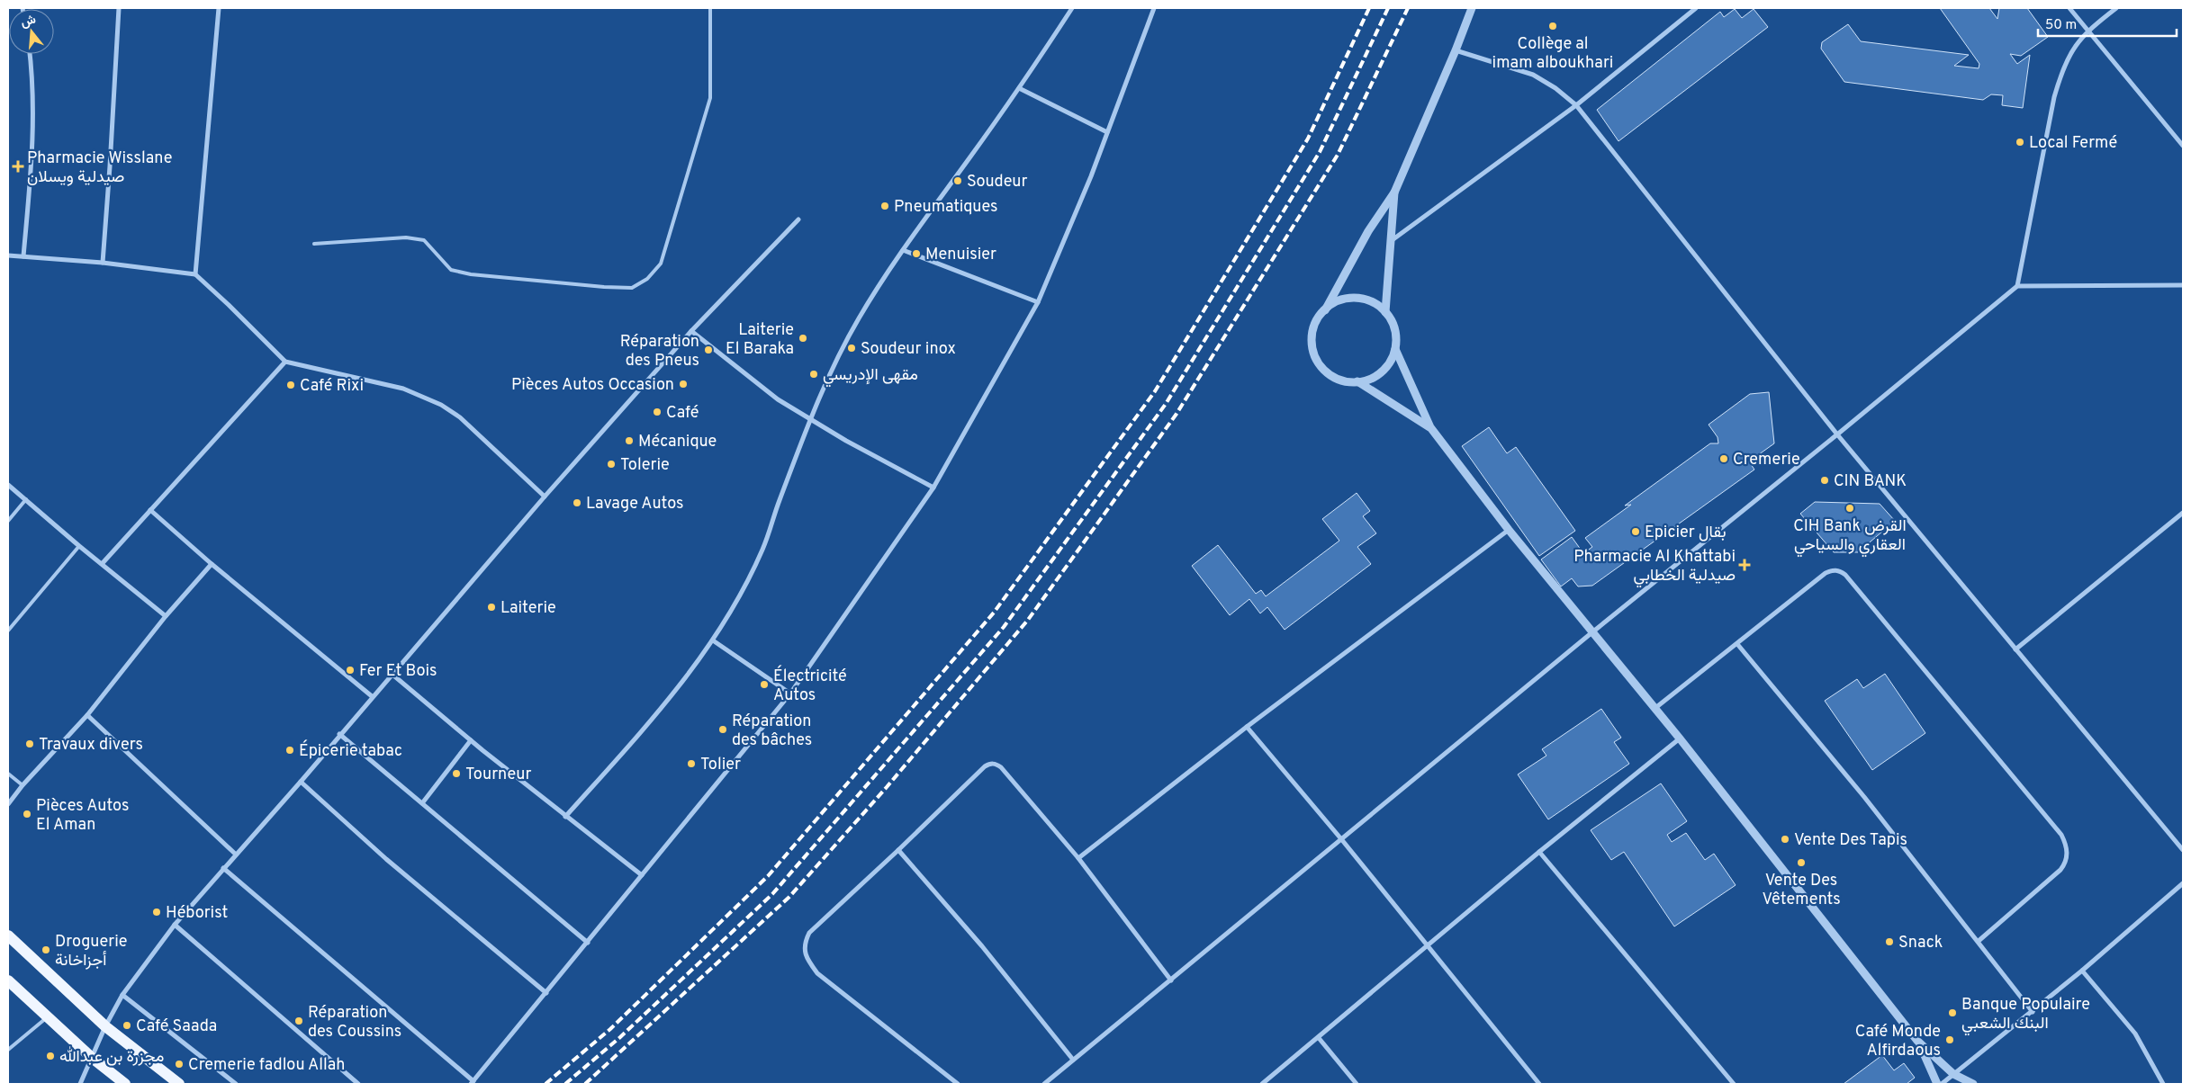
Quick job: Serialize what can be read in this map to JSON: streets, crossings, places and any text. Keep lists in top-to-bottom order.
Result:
{
  "places": {
    "other": [
      "Collège al imam alboukhari",
      "Local Fermé",
      "Soudeur",
      "Pneumatiques",
      "Menuisier",
      "Laiterie El Baraka",
      "Soudeur inox",
      "Réparation des Pneus",
      "مقهى الإدريسي",
      "Pièces Autos Occasion",
      "Café Rixi",
      "Café",
      "Mécanique",
      "Cremerie",
      "Tolerie",
      "CIN BANK",
      "Lavage Autos",
      "CIH Bank القرض العقاري والسياحي",
      "Epicier بقال",
      "Laiterie",
      "Fer Et Bois",
      "Électricité Autos",
      "Réparation des bâches",
      "Travaux divers",
      "Épicerie tabac",
      "Tolier",
      "Tourneur",
      "Pièces Autos El Aman",
      "Vente Des Tapis",
      "Vente Des Vêtements",
      "Héborist",
      "Snack",
      "Droguerie أجزاخانة",
      "Banque Populaire البنك الشعبي",
      "Réparation des Coussins",
      "Café Saada",
      "Café Monde Alfirdaous",
      "مجزرة بن عبدالله",
      "Cremerie fadlou Allah"
    ],
    "health": ["Pharmacie Wisslane صيدلية ويسلان", "Pharmacie Al Khattabi صيدلية الخطابي"]
  },
  "scale_bar": "50 m",
  "north": "top"
}
